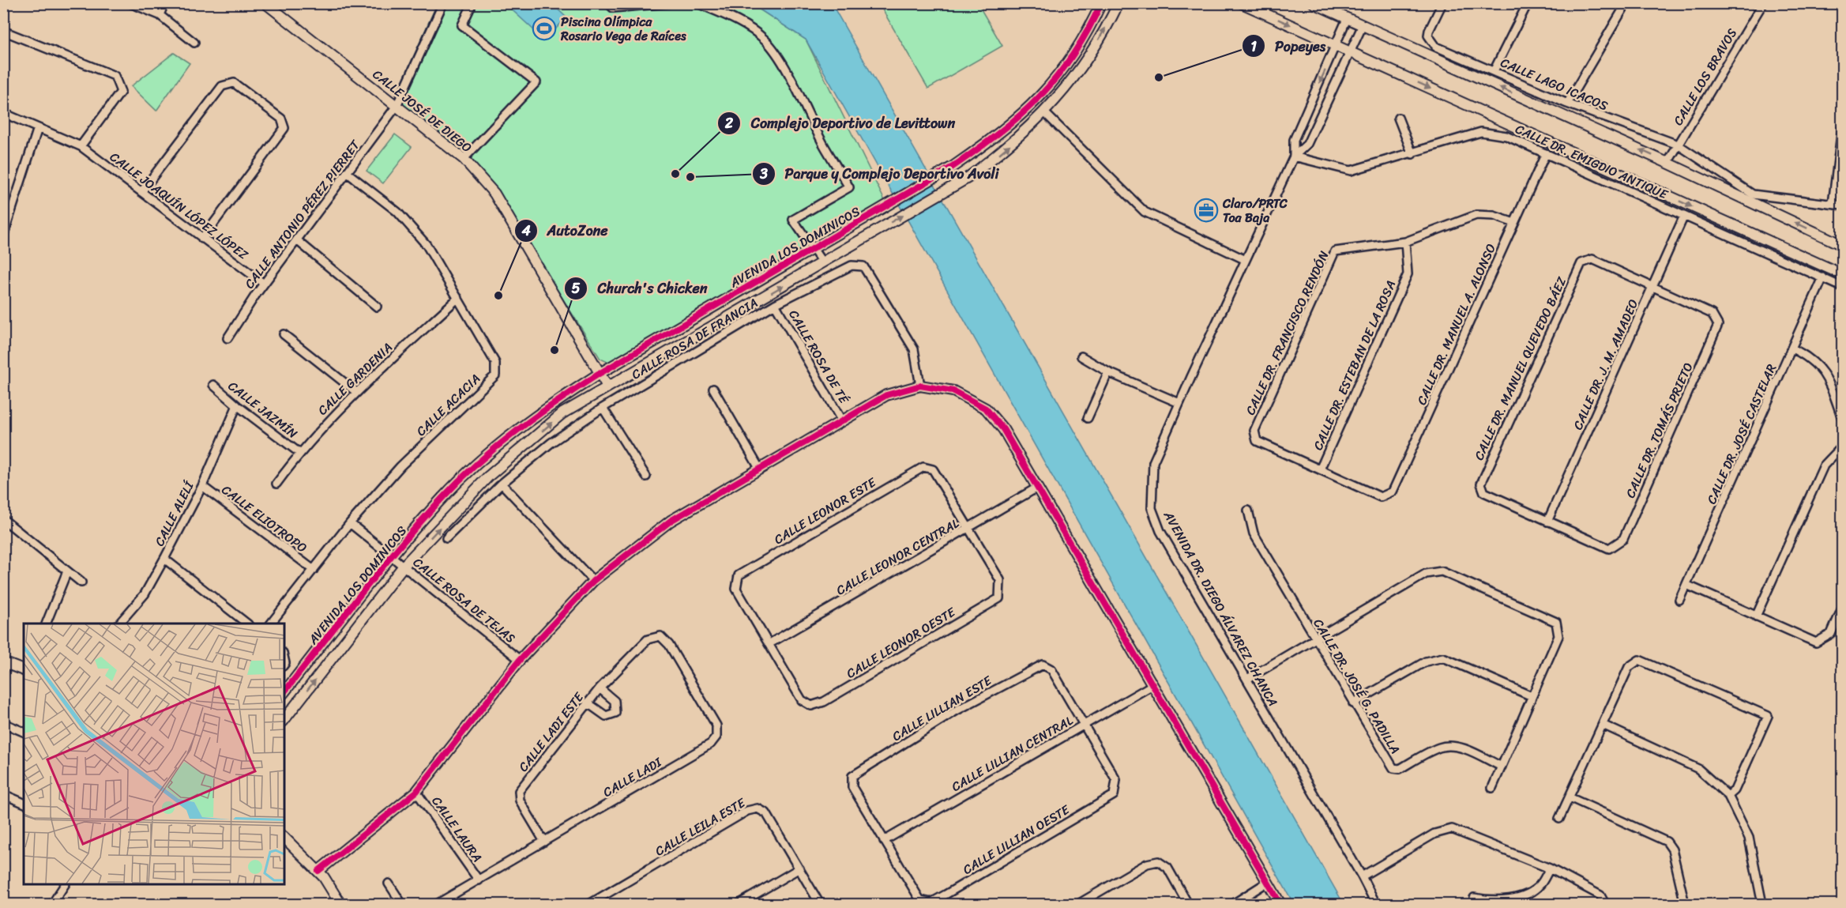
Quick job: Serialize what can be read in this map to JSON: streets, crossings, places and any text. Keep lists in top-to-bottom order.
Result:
{
  "streets": {
    "street": [
      "CALLE LOS BRAVOS",
      "CALLE LAGO ICACOS",
      "CALLE JOSÉ DE DIEGO",
      "CALLE DR. EMIGDIO ANTIQUE",
      "CALLE JOAQUÍN LÓPEZ LÓPEZ",
      "CALLE ANTONIO PÉREZ PIERRET",
      "AVENIDA LOS DOMINICOS",
      "CALLE DR. MANUEL A. ALONSO",
      "CALLE DR. FRANCISCO RENDÓN",
      "CALLE ROSA DE FRANCIA",
      "CALLE ROSA DE TÉ",
      "CALLE DR. J. M. AMADEO",
      "CALLE DR. ESTEBAN DE LA ROSA",
      "CALLE DR. MANUEL QUEVEDO BÁEZ",
      "CALLE GARDENIA",
      "CALLE ACACIA",
      "CALLE JAZMÍN",
      "CALLE DR. TOMÁS PRIETO",
      "CALLE DR. JOSÉ CASTELAR",
      "CALLE LEONOR ESTE",
      "CALLE ALELÍ",
      "CALLE ELIOTROPO",
      "CALLE LEONOR CENTRAL",
      "CALLE ROSA DE TEJAS",
      "AVENIDA DR. DIEGO ÁLVAREZ CHANCA",
      "CALLE LEONOR OESTE",
      "CALLE DR. JOSÉ G. PADILLA",
      "CALLE LILLIAN ESTE",
      "CALLE LADI ESTE",
      "CALLE LILLIAN CENTRAL",
      "CALLE LADI",
      "CALLE LEILA ESTE",
      "CALLE LAURA",
      "CALLE LILLIAN OESTE"
    ]
  },
  "crossings": [
    ["CALLE LOS BRAVOS", "CALLE LAGO ICACOS"],
    ["CALLE JOSÉ DE DIEGO", "CALLE ANTONIO PÉREZ PIERRET"],
    ["CALLE JOSÉ DE DIEGO", "AVENIDA LOS DOMINICOS"],
    ["CALLE DR. EMIGDIO ANTIQUE", "CALLE DR. MANUEL A. ALONSO"],
    ["CALLE DR. EMIGDIO ANTIQUE", "CALLE DR. J. M. AMADEO"],
    ["CALLE DR. EMIGDIO ANTIQUE", "CALLE DR. JOSÉ CASTELAR"],
    ["CALLE DR. EMIGDIO ANTIQUE", "AVENIDA DR. DIEGO ÁLVAREZ CHANCA"],
    ["CALLE JOAQUÍN LÓPEZ LÓPEZ", "CALLE ANTONIO PÉREZ PIERRET"],
    ["CALLE ANTONIO PÉREZ PIERRET", "CALLE ACACIA"],
    ["AVENIDA LOS DOMINICOS", "CALLE ROSA DE TEJAS"],
    ["CALLE DR. MANUEL A. ALONSO", "CALLE DR. FRANCISCO RENDÓN"],
    ["CALLE DR. FRANCISCO RENDÓN", "CALLE DR. ESTEBAN DE LA ROSA"],
    ["CALLE ROSA DE FRANCIA", "CALLE ROSA DE TÉ"],
    ["CALLE DR. J. M. AMADEO", "CALLE DR. MANUEL QUEVEDO BÁEZ"],
    ["CALLE DR. J. M. AMADEO", "CALLE DR. TOMÁS PRIETO"],
    ["CALLE DR. MANUEL QUEVEDO BÁEZ", "CALLE DR. TOMÁS PRIETO"],
    ["CALLE GARDENIA", "CALLE ACACIA"],
    ["CALLE GARDENIA", "CALLE JAZMÍN"],
    ["CALLE ACACIA", "CALLE ELIOTROPO"],
    ["CALLE ACACIA", "CALLE ROSA DE TEJAS"],
    ["CALLE JAZMÍN", "CALLE ALELÍ"],
    ["CALLE LEONOR ESTE", "CALLE LEONOR CENTRAL"],
    ["CALLE LEONOR ESTE", "CALLE LEONOR OESTE"],
    ["CALLE ALELÍ", "CALLE ELIOTROPO"],
    ["CALLE LEONOR CENTRAL", "CALLE LEONOR OESTE"],
    ["CALLE LILLIAN ESTE", "CALLE LILLIAN CENTRAL"],
    ["CALLE LILLIAN ESTE", "CALLE LILLIAN OESTE"],
    ["CALLE LADI ESTE", "CALLE LADI"],
    ["CALLE LILLIAN CENTRAL", "CALLE LILLIAN OESTE"],
    ["CALLE LADI", "CALLE LAURA"]
  ],
  "places": {
    "sports": ["Piscina Olímpica Rosario Vega de Raíces"],
    "other": [
      "Popeyes",
      "Complejo Deportivo de Levittown",
      "Parque y Complejo Deportivo Avoli",
      "AutoZone",
      "Church's Chicken"
    ],
    "office": ["Claro/PRTC Toa Baja"]
  }
}
